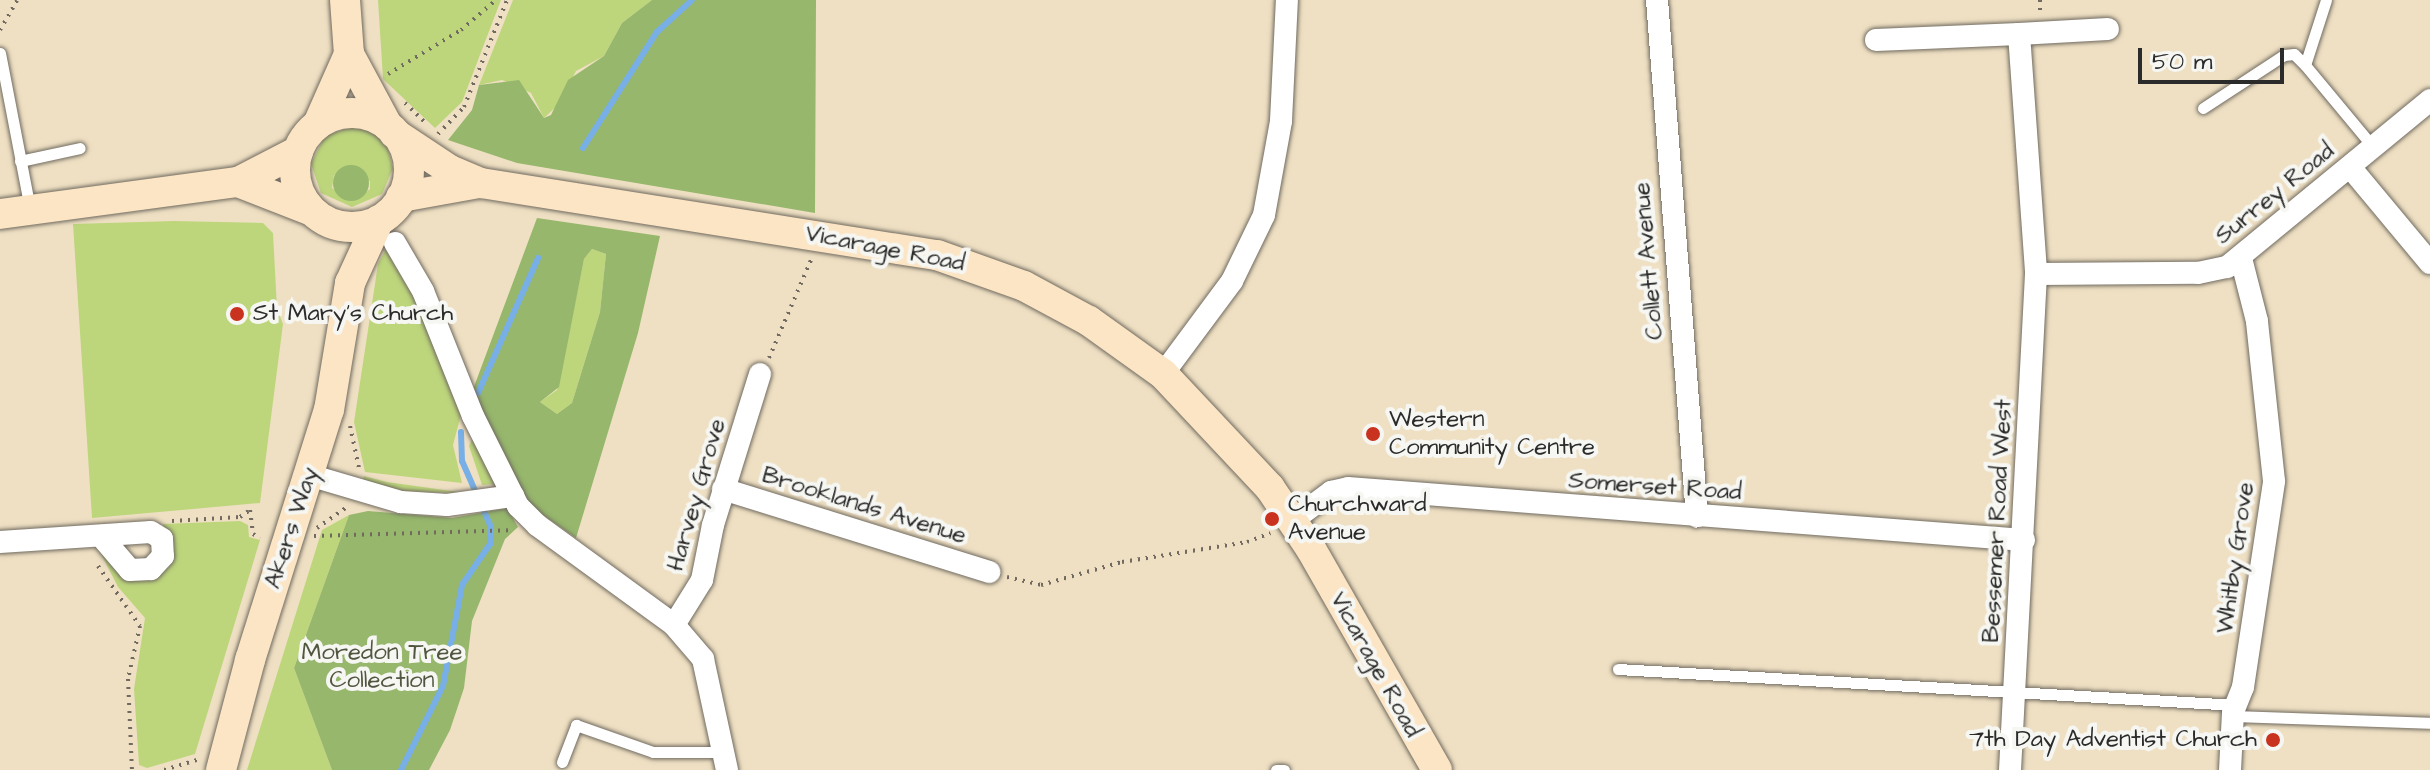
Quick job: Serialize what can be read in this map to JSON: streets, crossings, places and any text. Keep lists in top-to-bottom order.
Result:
{
  "streets": {
    "main road": ["Vicarage Road", "Akers Way"],
    "street": [
      "Surrey Road",
      "Collett Avenue",
      "Somerset Road",
      "Harvey Grove",
      "Brooklands Avenue",
      "Bessemer Road West",
      "Whitby Grove"
    ]
  },
  "crossings": [
    ["Surrey Road", "Bessemer Road West"],
    ["Surrey Road", "Whitby Grove"],
    ["Vicarage Road", "Somerset Road"],
    ["Vicarage Road", "Akers Way"],
    ["Collett Avenue", "Somerset Road"],
    ["Somerset Road", "Bessemer Road West"],
    ["Harvey Grove", "Brooklands Avenue"]
  ],
  "parks": ["Moredon Tree Collection"],
  "places": [
    "St Mary's Church",
    "Western Community Centre",
    "Churchward Avenue",
    "7th Day Adventist Church"
  ],
  "scale_bar": "50 m"
}
